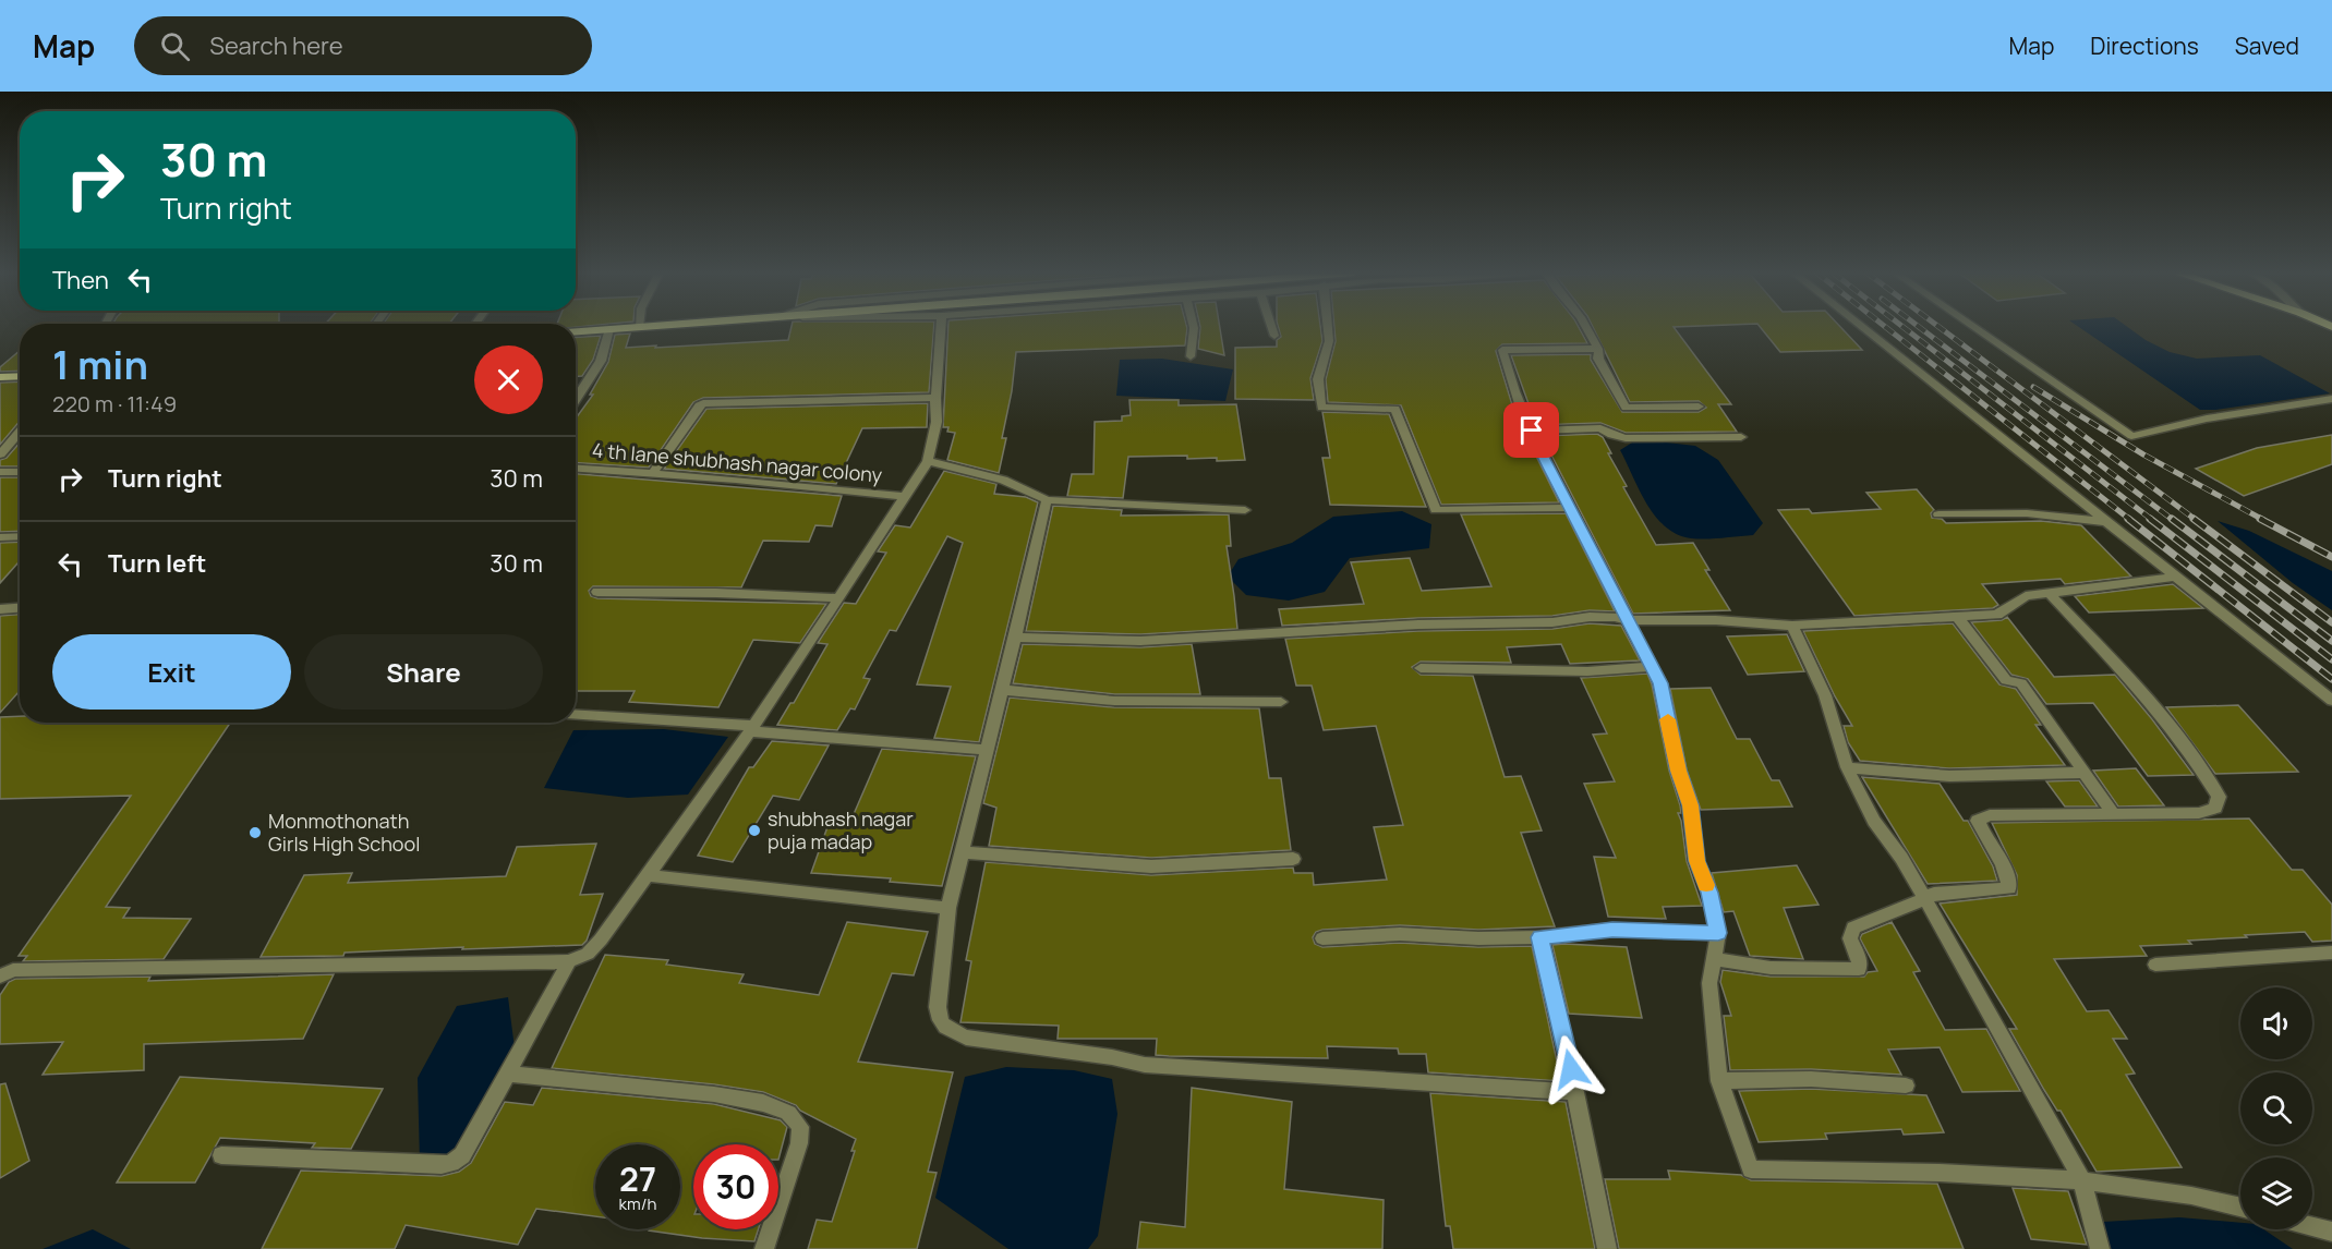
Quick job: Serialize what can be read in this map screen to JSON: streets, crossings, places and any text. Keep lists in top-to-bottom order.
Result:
{
  "streets": {
    "street": ["4 th lane shubhash nagar colony"]
  },
  "places": ["shubhash nagar puja madap", "Monmothonath Girls High School"],
  "page": {
    "header": "Map",
    "search": "Search here",
    "nav": ["Map", "Directions", "Saved"],
    "turn": ["30 m", "Turn right"],
    "then": "Then",
    "heading": ["1 min", "220 m · 11:49"],
    "list": [
      {
        "name": "Turn right",
        "value": "30 m"
      },
      {
        "name": "Turn left",
        "value": "30 m"
      }
    ],
    "buttons": ["Exit", "Share"],
    "speed": "27 km/h",
    "limit": "30"
  }
}
